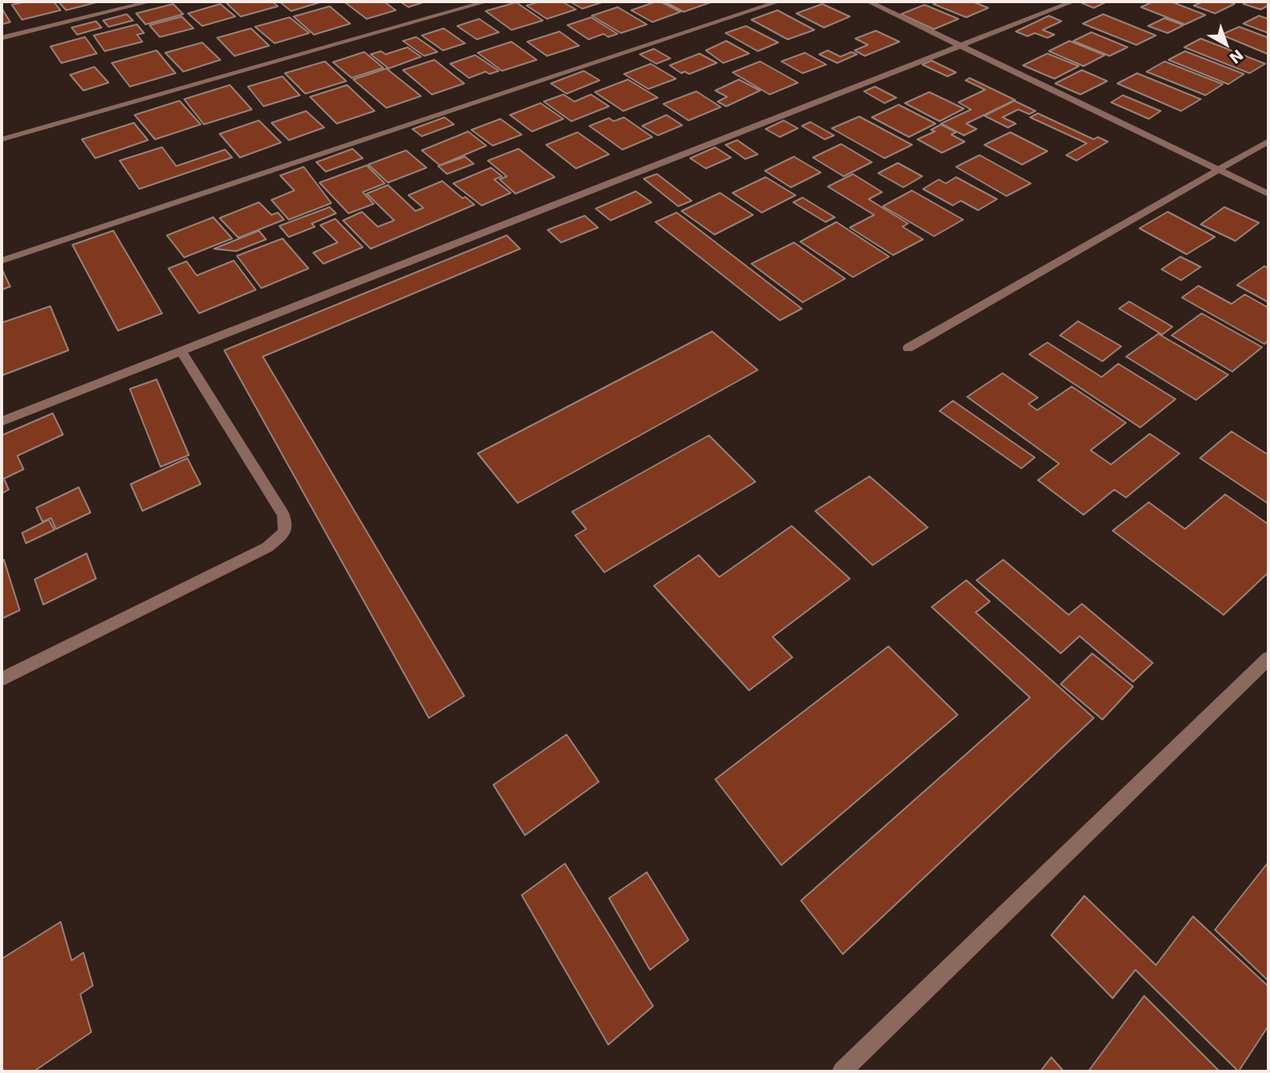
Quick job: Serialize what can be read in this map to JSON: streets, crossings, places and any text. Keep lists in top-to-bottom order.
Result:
{
  "north": "bottom right"
}
